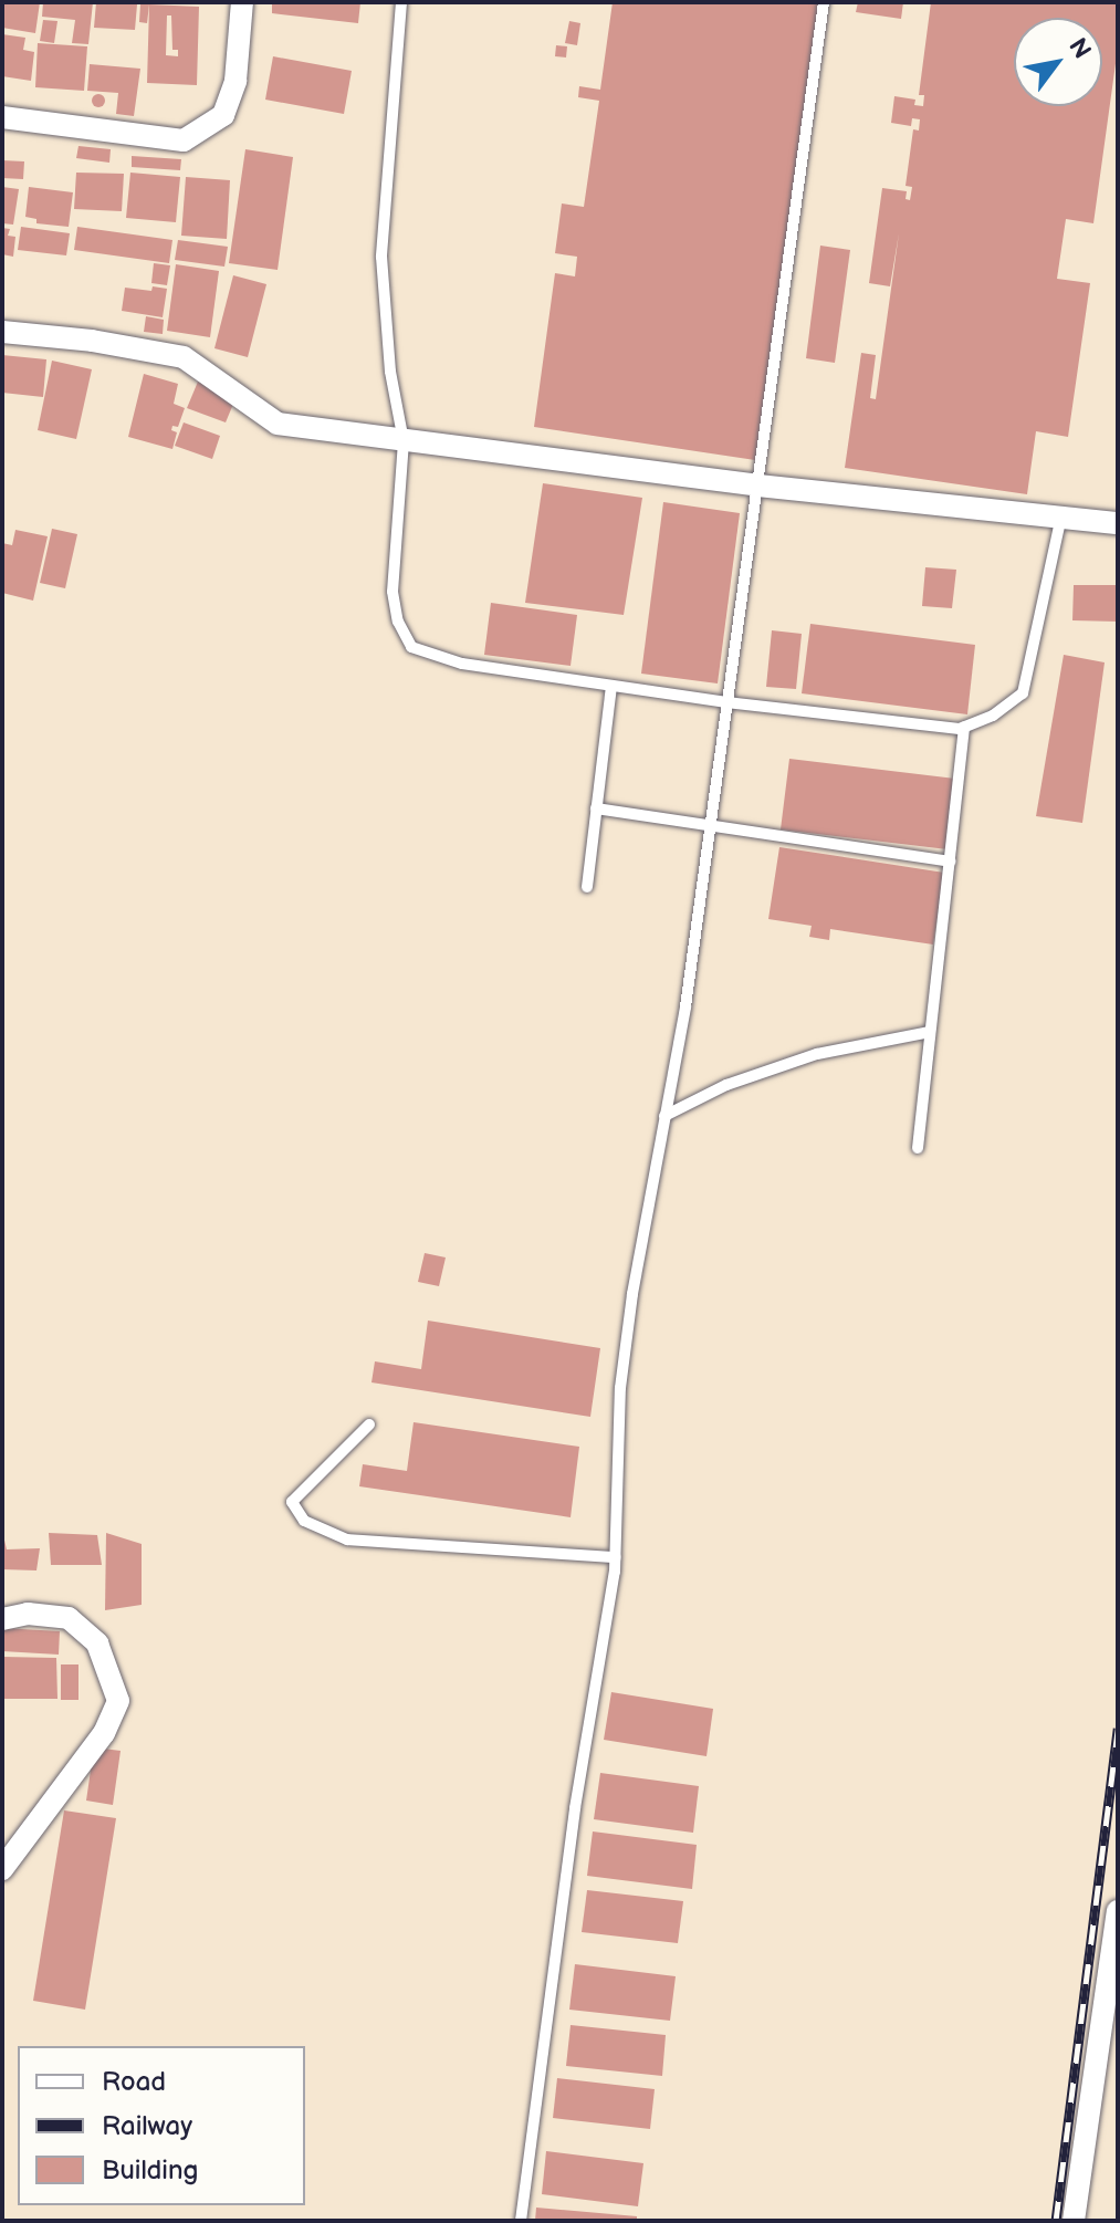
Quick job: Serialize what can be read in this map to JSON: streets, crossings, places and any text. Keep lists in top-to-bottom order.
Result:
{
  "legend": ["Road", "Railway", "Building"],
  "north": "top right"
}
